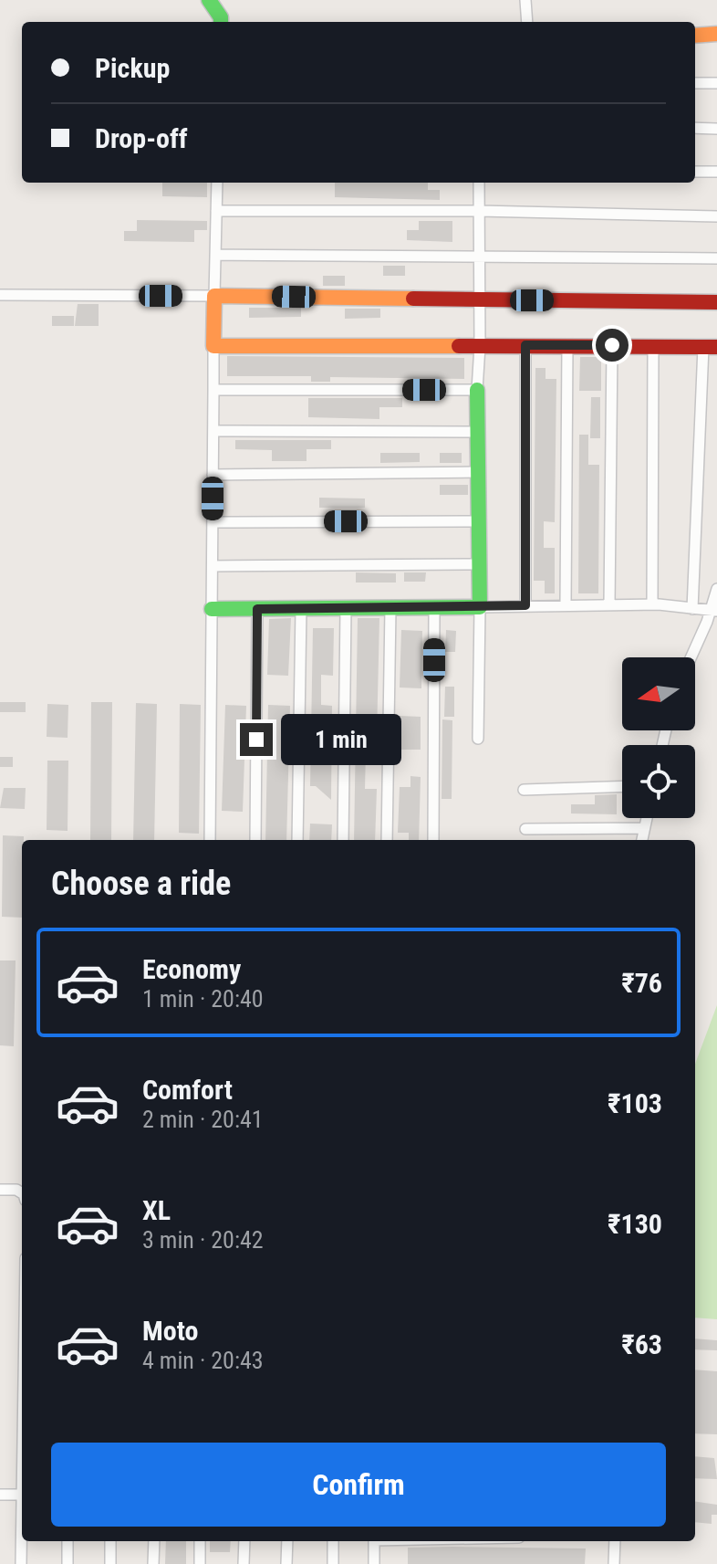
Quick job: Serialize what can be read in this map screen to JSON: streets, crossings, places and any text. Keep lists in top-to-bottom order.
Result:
{
  "north": "left",
  "page": {
    "banner": ["Pickup", "Drop-off"],
    "bubble": "1 min",
    "heading": "Choose a ride",
    "list": [
      {
        "name": "Economy",
        "note": "1 min · 20:40",
        "value": "₹76"
      },
      {
        "name": "Comfort",
        "note": "2 min · 20:41",
        "value": "₹103"
      },
      {
        "name": "XL",
        "note": "3 min · 20:42",
        "value": "₹130"
      },
      {
        "name": "Moto",
        "note": "4 min · 20:43",
        "value": "₹63"
      }
    ],
    "buttons": "Confirm"
  }
}
